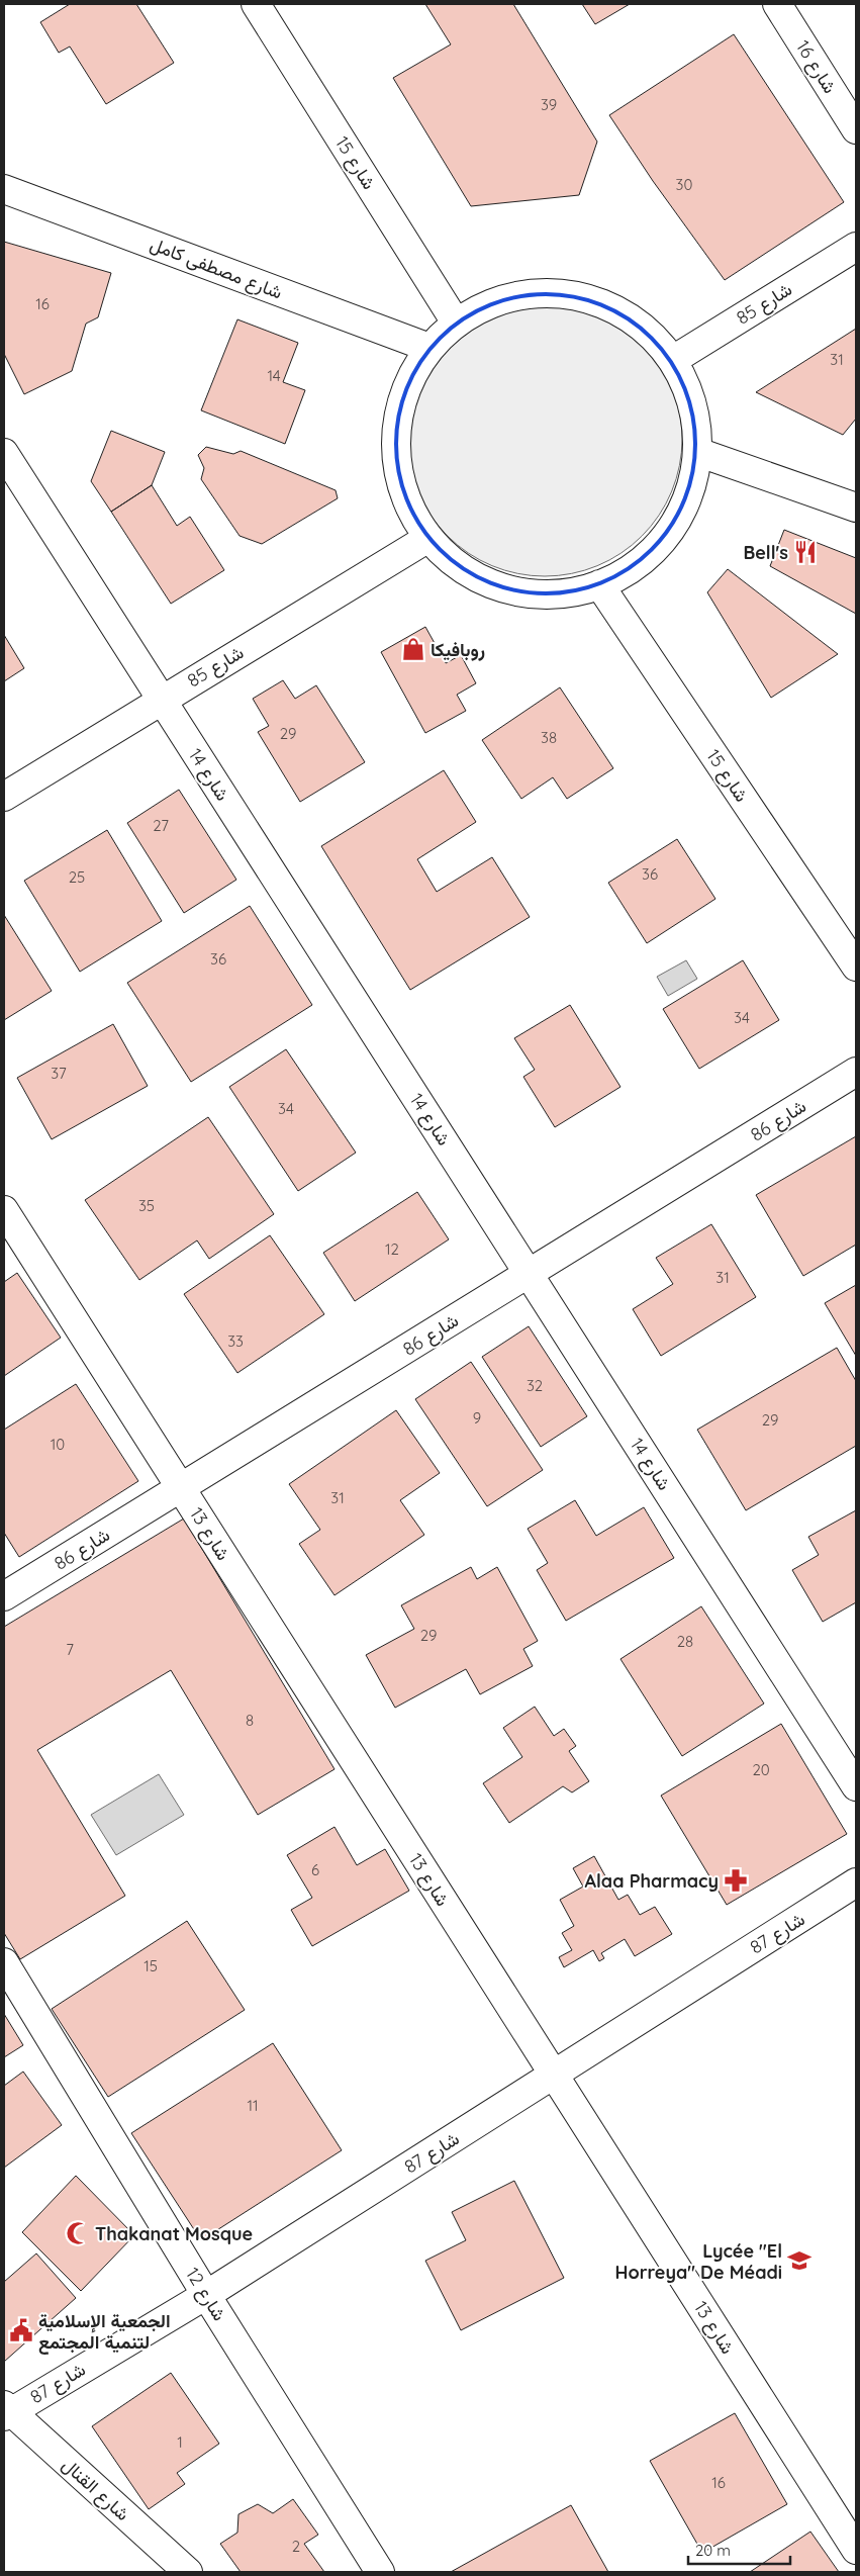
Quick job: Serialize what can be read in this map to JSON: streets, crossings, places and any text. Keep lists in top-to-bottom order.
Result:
{
  "streets": {
    "street": [
      "شارع 16",
      "شارع 15",
      "شارع مصطفى كامل",
      "شارع 85",
      "شارع 14",
      "شارع 86",
      "شارع 13",
      "شارع 87",
      "شارع 12",
      "شارع القنال"
    ]
  },
  "crossings": [
    ["شارع 85", "شارع 14"],
    ["شارع 14", "شارع 86"],
    ["شارع 86", "شارع 13"],
    ["شارع 13", "شارع 87"],
    ["شارع 87", "شارع 12"],
    ["شارع 87", "شارع القنال"]
  ],
  "places": {
    "restaurant": ["Bell's"],
    "shop": ["روبافيكا"],
    "pharmacy": ["Alaa Pharmacy"],
    "mosque": ["Thakanat Mosque"],
    "school or university": ["Lycée \"El Horreya\" De Méadi"],
    "public building": ["الجمعية الإسلامية لتنمية المجتمع"]
  },
  "house_numbers": [
    "39",
    "30",
    "16",
    "31",
    "14",
    "29",
    "38",
    "27",
    "36",
    "25",
    "36",
    "34",
    "37",
    "34",
    "35",
    "12",
    "31",
    "33",
    "32",
    "9",
    "29",
    "10",
    "31",
    "29",
    "28",
    "7",
    "8",
    "20",
    "6",
    "15",
    "11",
    "1",
    "16",
    "2"
  ],
  "scale_bar": "20 m"
}
